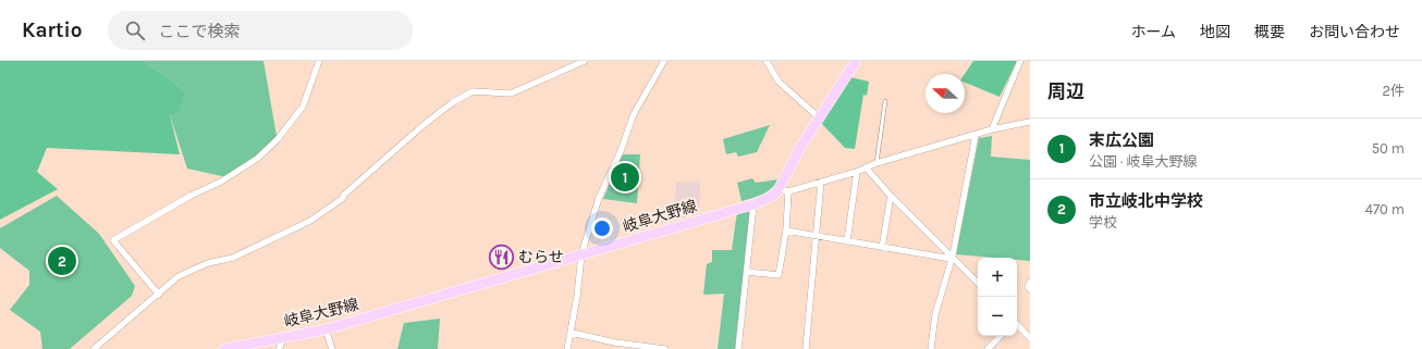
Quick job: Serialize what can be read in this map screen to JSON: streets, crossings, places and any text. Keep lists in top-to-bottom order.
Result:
{
  "streets": {
    "main road": ["岐阜大野線"]
  },
  "places": {
    "restaurant": ["むらせ"]
  },
  "north": "left",
  "page": {
    "header": "Kartio",
    "search": "ここで検索",
    "nav": [
      "ホーム",
      "地図",
      "概要",
      "お問い合わせ"
    ],
    "heading": ["周辺", "2件"],
    "list": [
      {
        "mark": "1",
        "name": "末広公園",
        "note": "公園 · 岐阜大野線",
        "value": "50 m"
      },
      {
        "mark": "2",
        "name": "市立岐北中学校",
        "note": "学校",
        "value": "470 m"
      }
    ],
    "pins": ["1", "2"],
    "map_buttons": ["+", "−"]
  }
}
